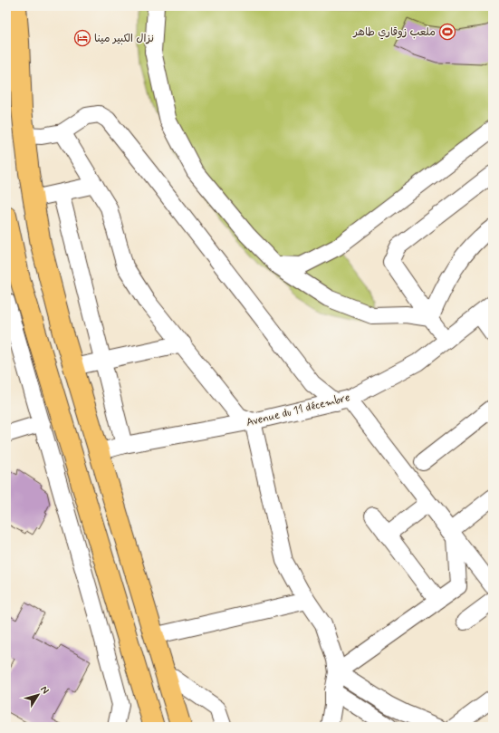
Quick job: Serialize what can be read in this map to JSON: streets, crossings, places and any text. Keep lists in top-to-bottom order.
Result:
{
  "streets": {
    "street": ["Avenue du 11 décembre"]
  },
  "places": {
    "sports": ["ملعب زوقاري طاهر"],
    "hotel": ["نزال الكبير مينا"]
  },
  "north": "top right"
}
